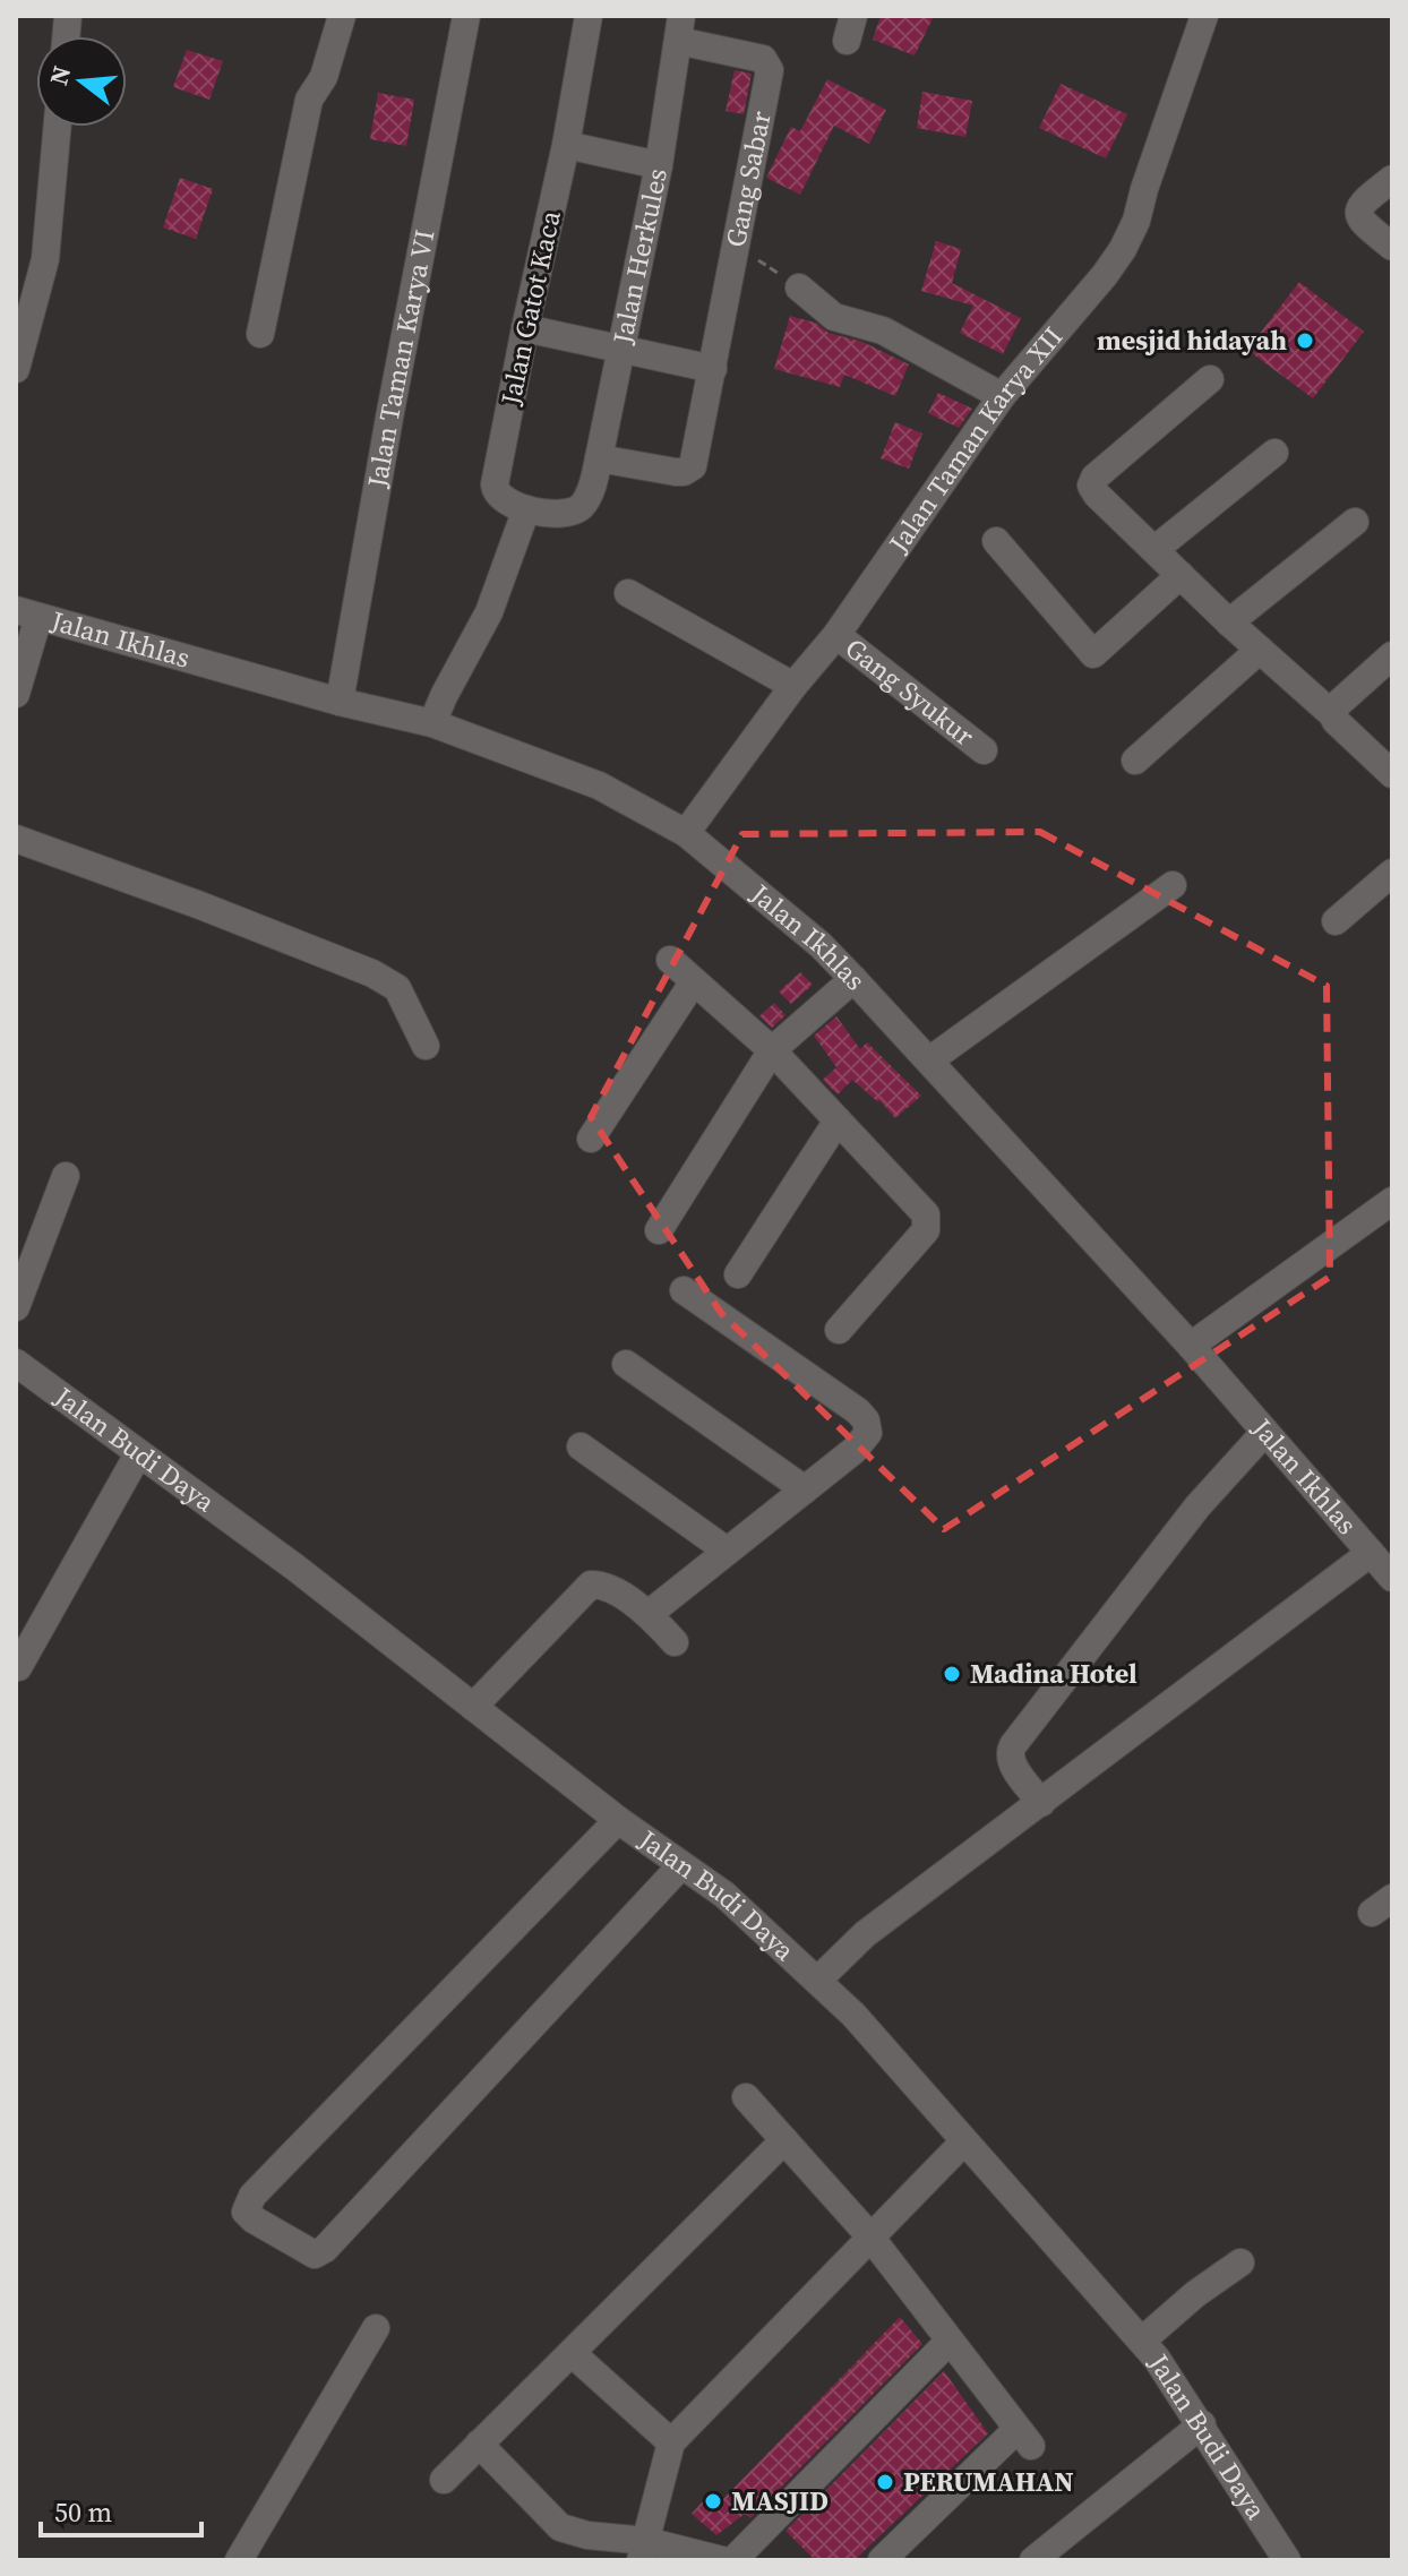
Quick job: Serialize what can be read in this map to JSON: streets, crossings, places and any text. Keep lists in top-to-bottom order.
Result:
{
  "streets": {
    "street": [
      "Gang Sabar",
      "Jalan Herkules",
      "Jalan Gatot Kaca",
      "Jalan Taman Karya VI",
      "Jalan Taman Karya XII",
      "Jalan Ikhlas",
      "Gang Syukur",
      "Jalan Budi Daya"
    ]
  },
  "crossings": [
    ["Gang Sabar", "Jalan Herkules"],
    ["Jalan Herkules", "Jalan Gatot Kaca"],
    ["Jalan Taman Karya VI", "Jalan Ikhlas"],
    ["Jalan Taman Karya XII", "Jalan Ikhlas"],
    ["Jalan Taman Karya XII", "Gang Syukur"]
  ],
  "places": [
    "mesjid hidayah",
    "Madina Hotel",
    "PERUMAHAN",
    "MASJID"
  ],
  "scale_bar": "50 m",
  "north": "left"
}
